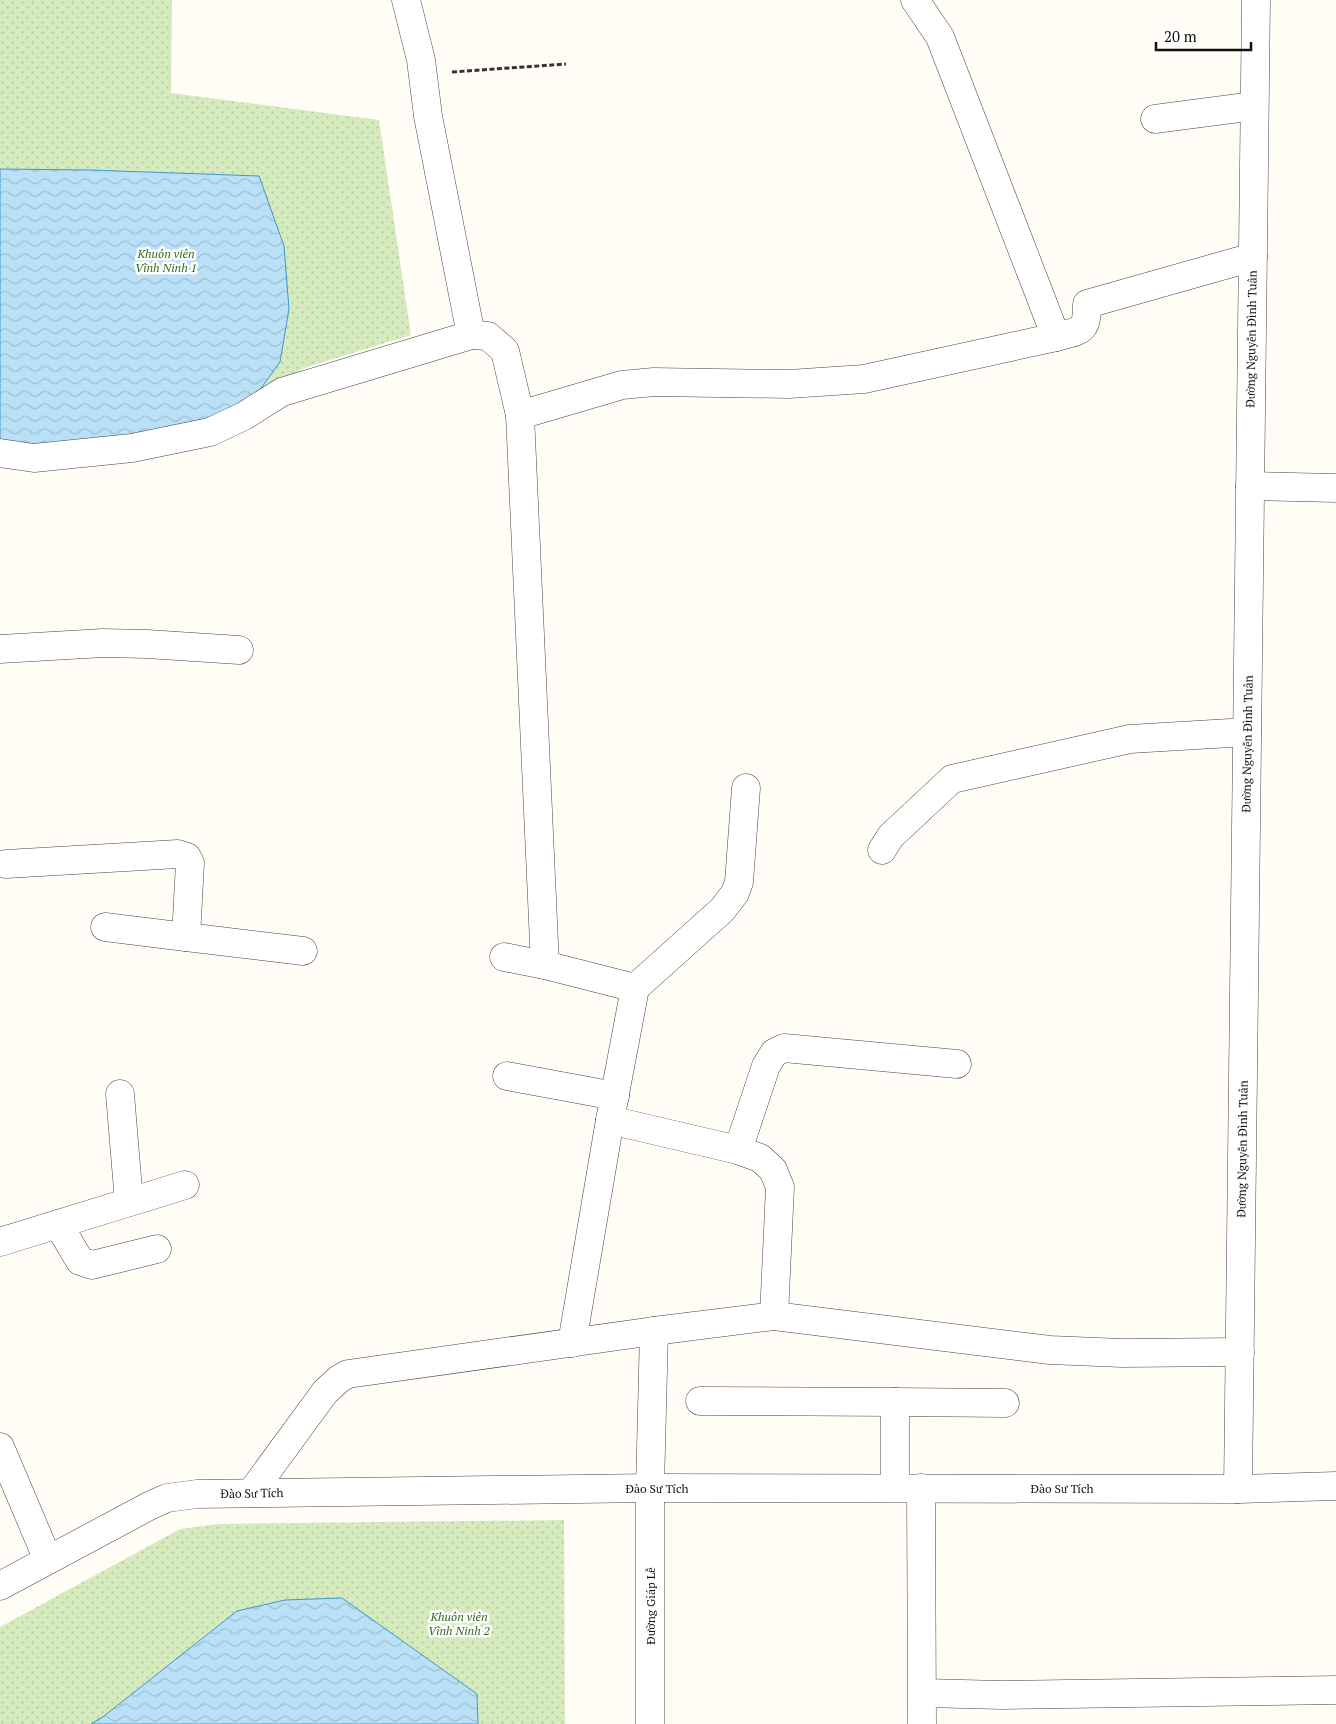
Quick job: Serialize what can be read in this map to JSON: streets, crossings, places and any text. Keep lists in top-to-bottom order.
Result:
{
  "streets": {
    "street": ["Đường Nguyễn Đình Tuân", "Đào Sư Tích", "Đường Giáp Lễ"]
  },
  "crossings": [
    ["Đường Nguyễn Đình Tuân", "Đào Sư Tích"],
    ["Đào Sư Tích", "Đường Giáp Lễ"]
  ],
  "parks": ["Khuôn viên Vĩnh Ninh 1", "Khuôn viên Vĩnh Ninh 2"],
  "scale_bar": "20 m"
}
